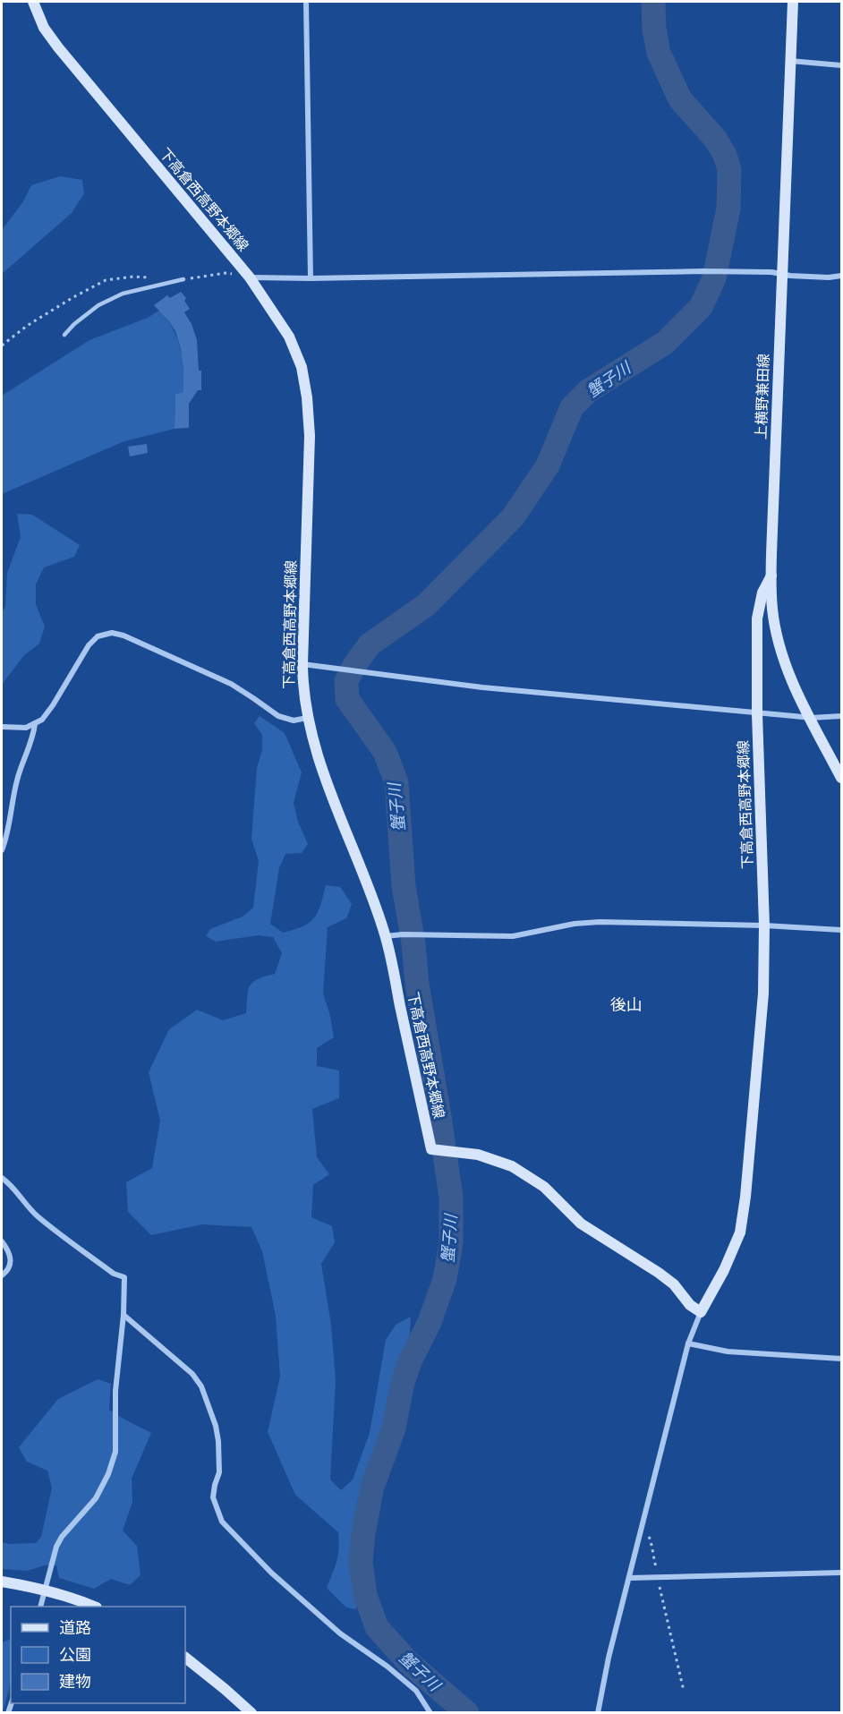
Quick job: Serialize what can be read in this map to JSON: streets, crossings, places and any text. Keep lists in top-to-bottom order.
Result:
{
  "streets": {
    "main road": ["下高倉西高野本郷線", "上横野兼田線"]
  },
  "crossings": [
    ["下高倉西高野本郷線", "上横野兼田線"]
  ],
  "districts": ["後山"],
  "water": ["蟹子川"],
  "legend": ["道路", "公園", "建物"]
}
